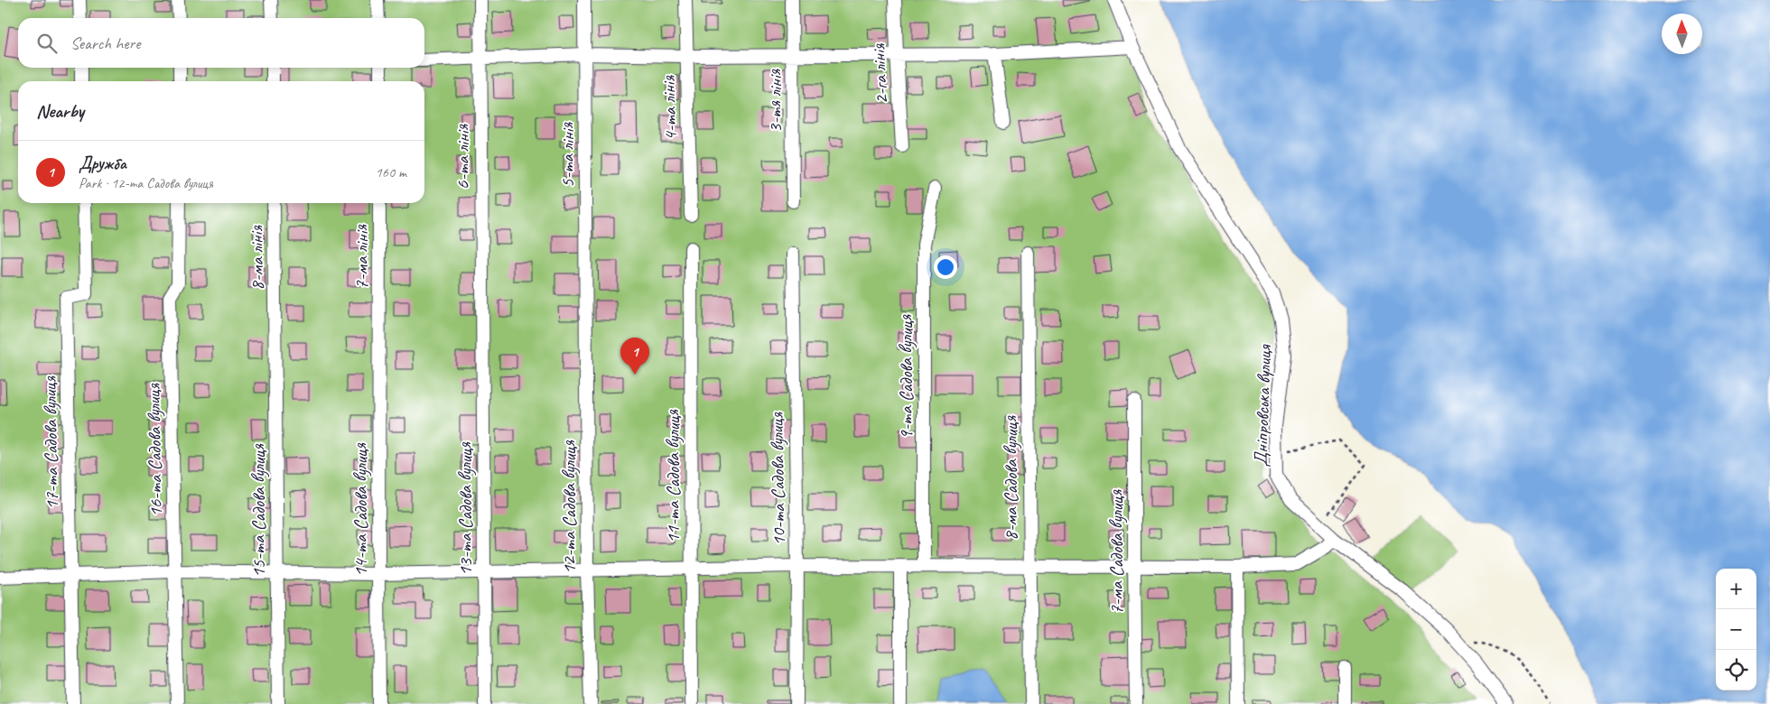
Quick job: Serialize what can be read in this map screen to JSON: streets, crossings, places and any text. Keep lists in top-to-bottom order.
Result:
{
  "streets": {
    "street": [
      "2-га лінія",
      "3-тя лінія",
      "4-та лінія",
      "5-та лінія",
      "6-та лінія",
      "7-ма лінія",
      "8-ма лінія",
      "9-та Садова вулиця",
      "Дніпровська вулиця",
      "17-та Садова вулиця",
      "16-та Садова вулиця",
      "11-та Садова вулиця",
      "8-ма Садова вулиця",
      "10-та Садова вулиця",
      "12-та Садова вулиця",
      "13-та Садова вулиця",
      "14-та Садова вулиця",
      "15-та Садова вулиця",
      "7-ма Садова вулиця"
    ]
  },
  "crossings": [
    ["5-та лінія", "12-та Садова вулиця"],
    ["6-та лінія", "13-та Садова вулиця"],
    ["7-ма лінія", "14-та Садова вулиця"],
    ["8-ма лінія", "15-та Садова вулиця"]
  ],
  "north": "top",
  "page": {
    "search": "Search here",
    "heading": "Nearby",
    "list": [
      {
        "mark": "1",
        "name": "Дружба",
        "note": "Park · 12-та Садова вулиця",
        "value": "160 m"
      }
    ],
    "pins": "1",
    "map_buttons": ["+", "−"]
  }
}
